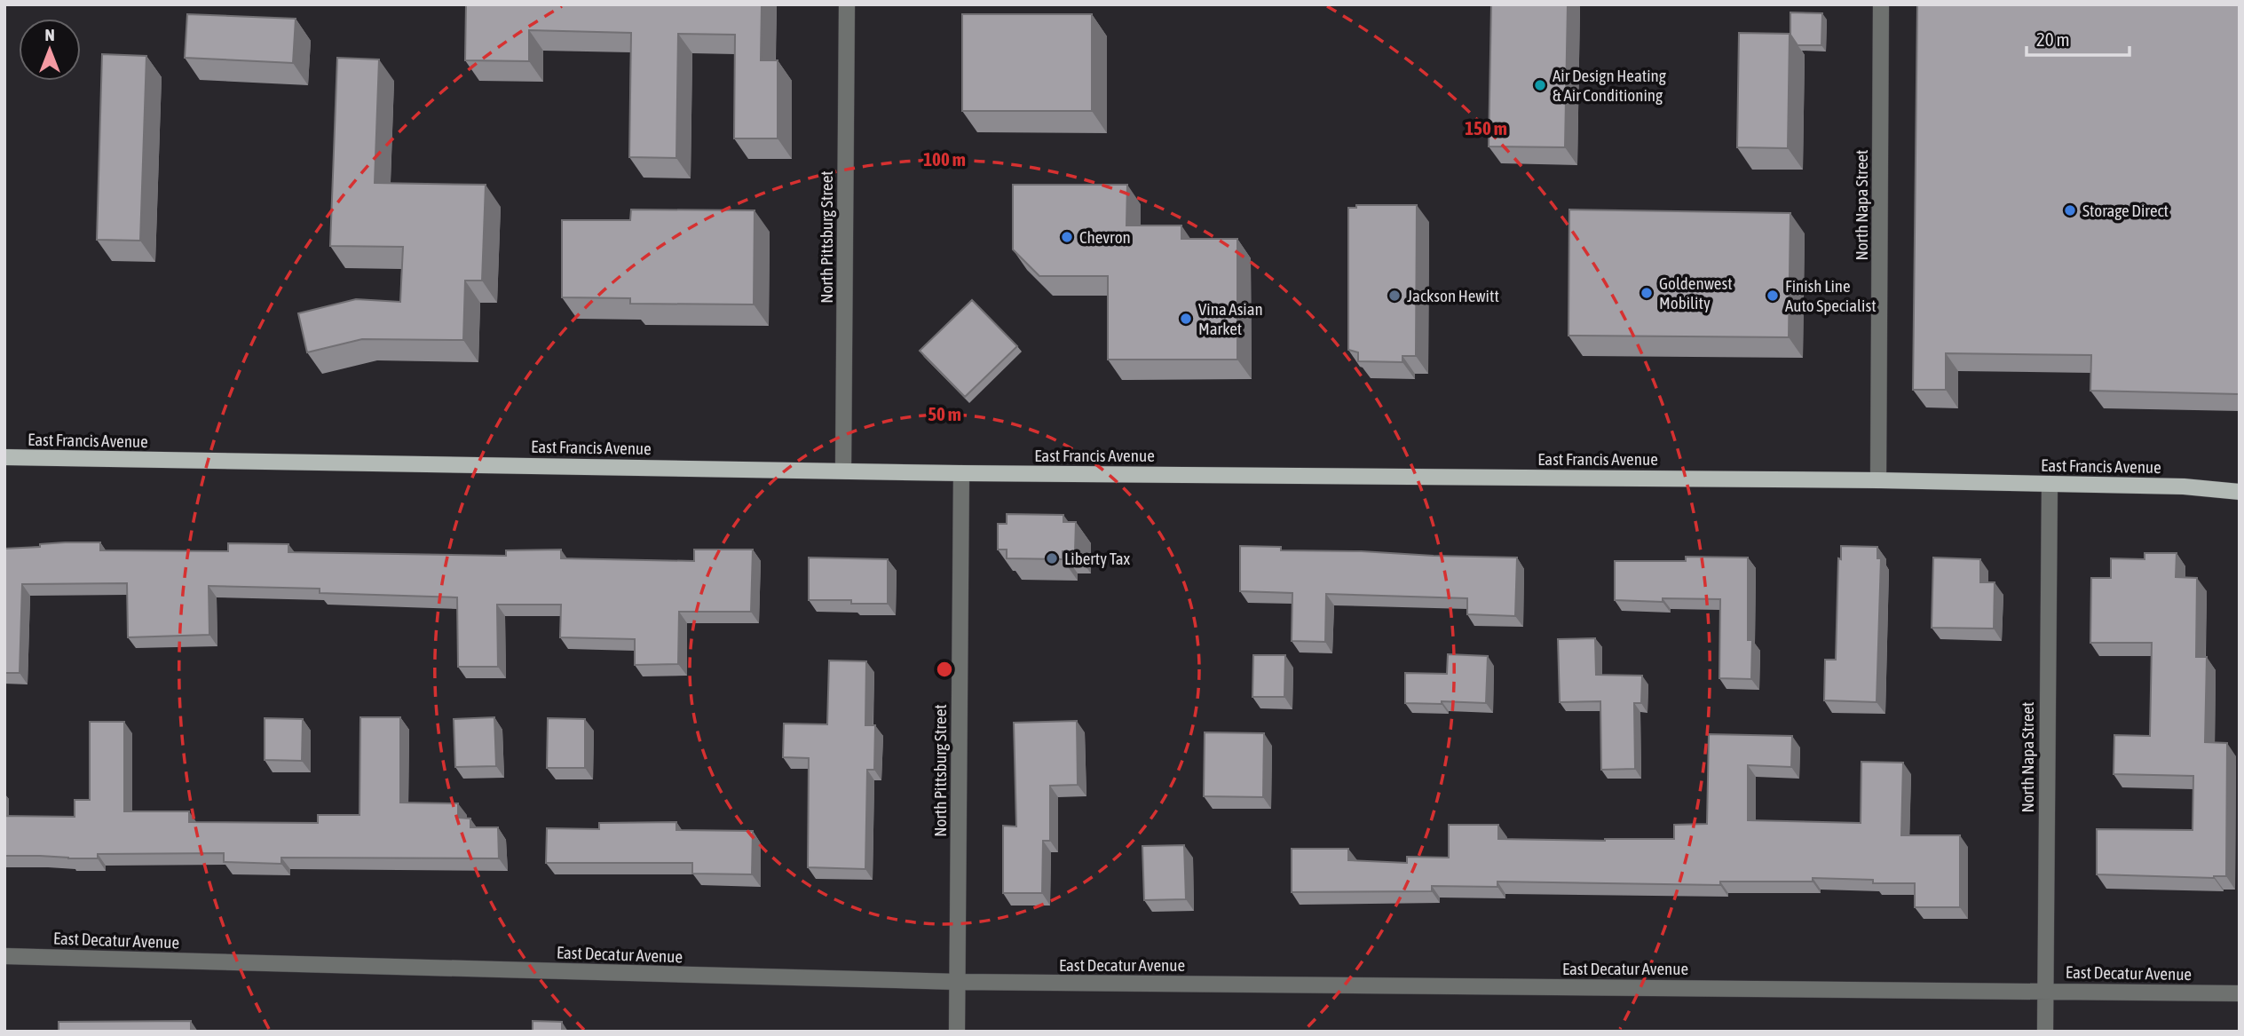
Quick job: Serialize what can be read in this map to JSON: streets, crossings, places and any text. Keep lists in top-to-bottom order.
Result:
{
  "streets": {
    "main road": ["East Francis Avenue"],
    "street": ["North Napa Street", "North Pittsburg Street", "East Decatur Avenue"]
  },
  "crossings": [
    ["North Napa Street", "East Francis Avenue"],
    ["North Napa Street", "East Decatur Avenue"],
    ["North Pittsburg Street", "East Francis Avenue"],
    ["North Pittsburg Street", "East Decatur Avenue"]
  ],
  "places": [
    "Air Design Heating & Air Conditioning",
    "Storage Direct",
    "Chevron",
    "Goldenwest Mobility",
    "Jackson Hewitt",
    "Finish Line Auto Specialist",
    "Vina Asian Market",
    "Liberty Tax"
  ],
  "scale_bar": "20 m",
  "north": "top",
  "rings": ["150 m", "100 m", "50 m"]
}
